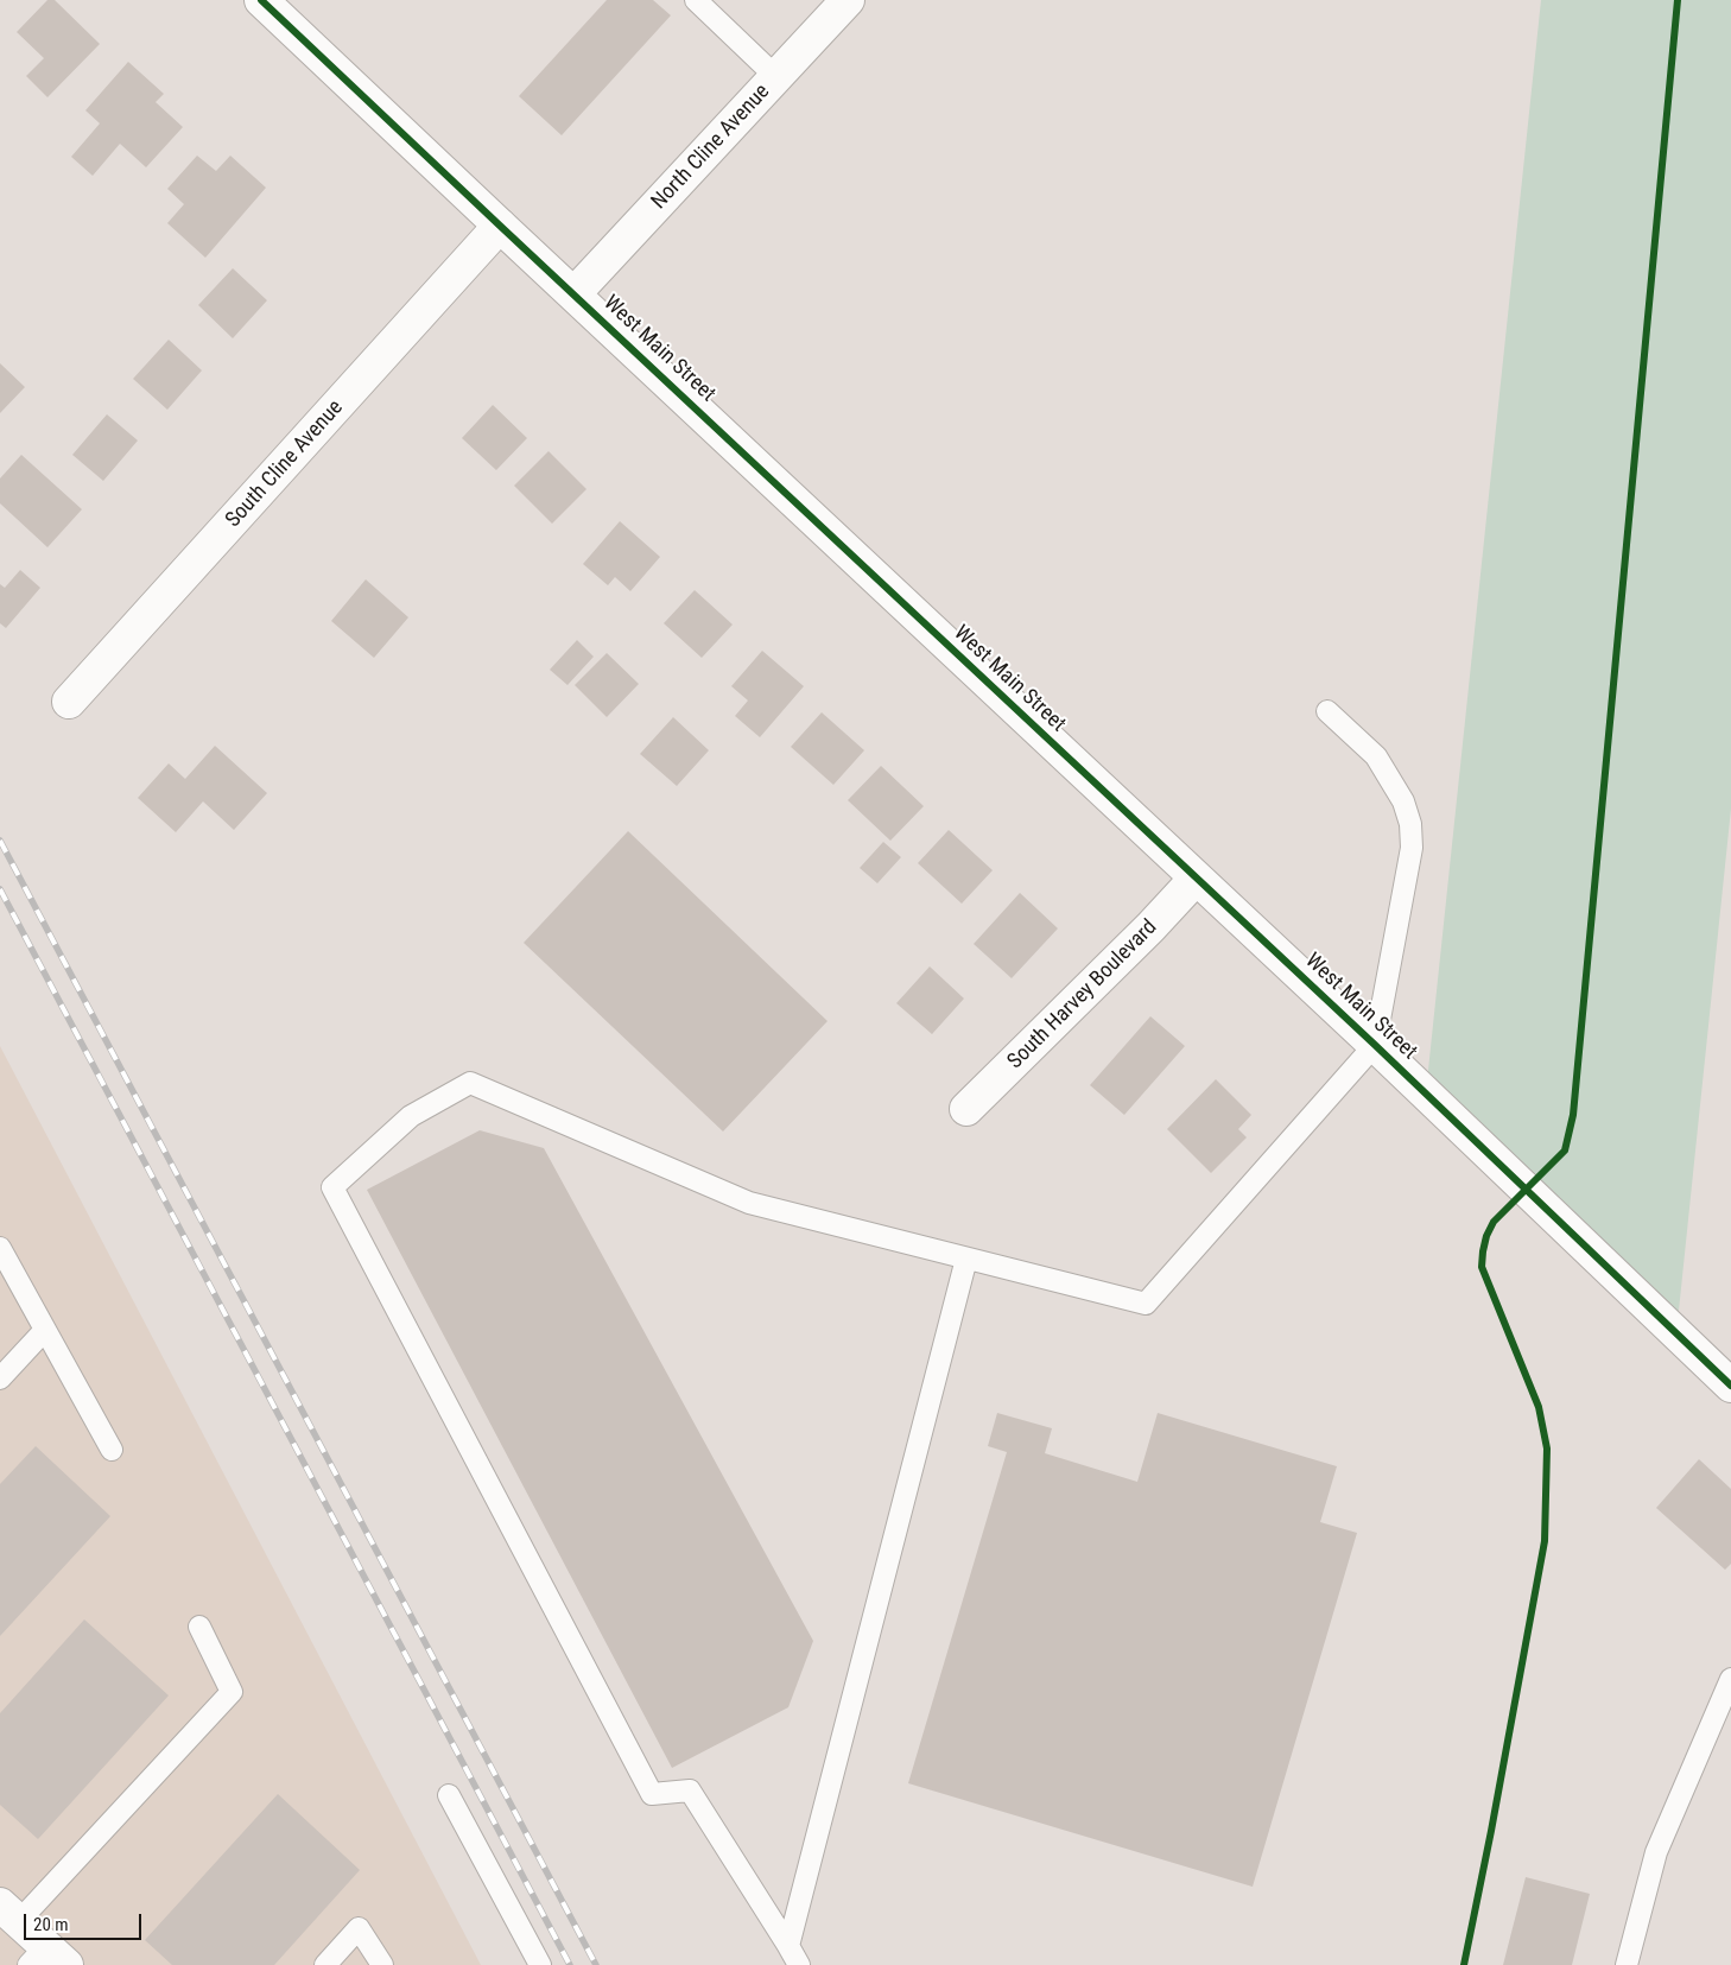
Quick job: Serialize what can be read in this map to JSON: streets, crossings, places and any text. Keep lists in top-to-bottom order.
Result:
{
  "streets": {
    "street": [
      "North Cline Avenue",
      "West Main Street",
      "South Cline Avenue",
      "South Harvey Boulevard"
    ]
  },
  "crossings": [
    ["North Cline Avenue", "West Main Street"],
    ["West Main Street", "South Cline Avenue"],
    ["West Main Street", "South Harvey Boulevard"]
  ],
  "scale_bar": "20 m"
}
